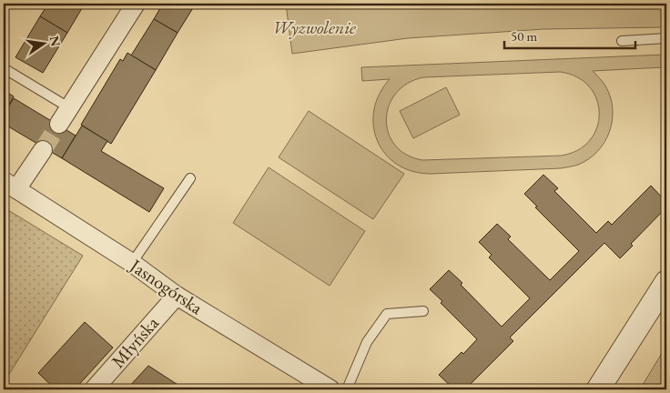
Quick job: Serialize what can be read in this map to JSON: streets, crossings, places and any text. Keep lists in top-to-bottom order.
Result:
{
  "streets": {
    "street": ["Jasnogórska", "Młyńska"]
  },
  "crossings": [
    ["Jasnogórska", "Młyńska"]
  ],
  "parks": ["Wyzwolenie"],
  "scale_bar": "50 m",
  "north": "right"
}
